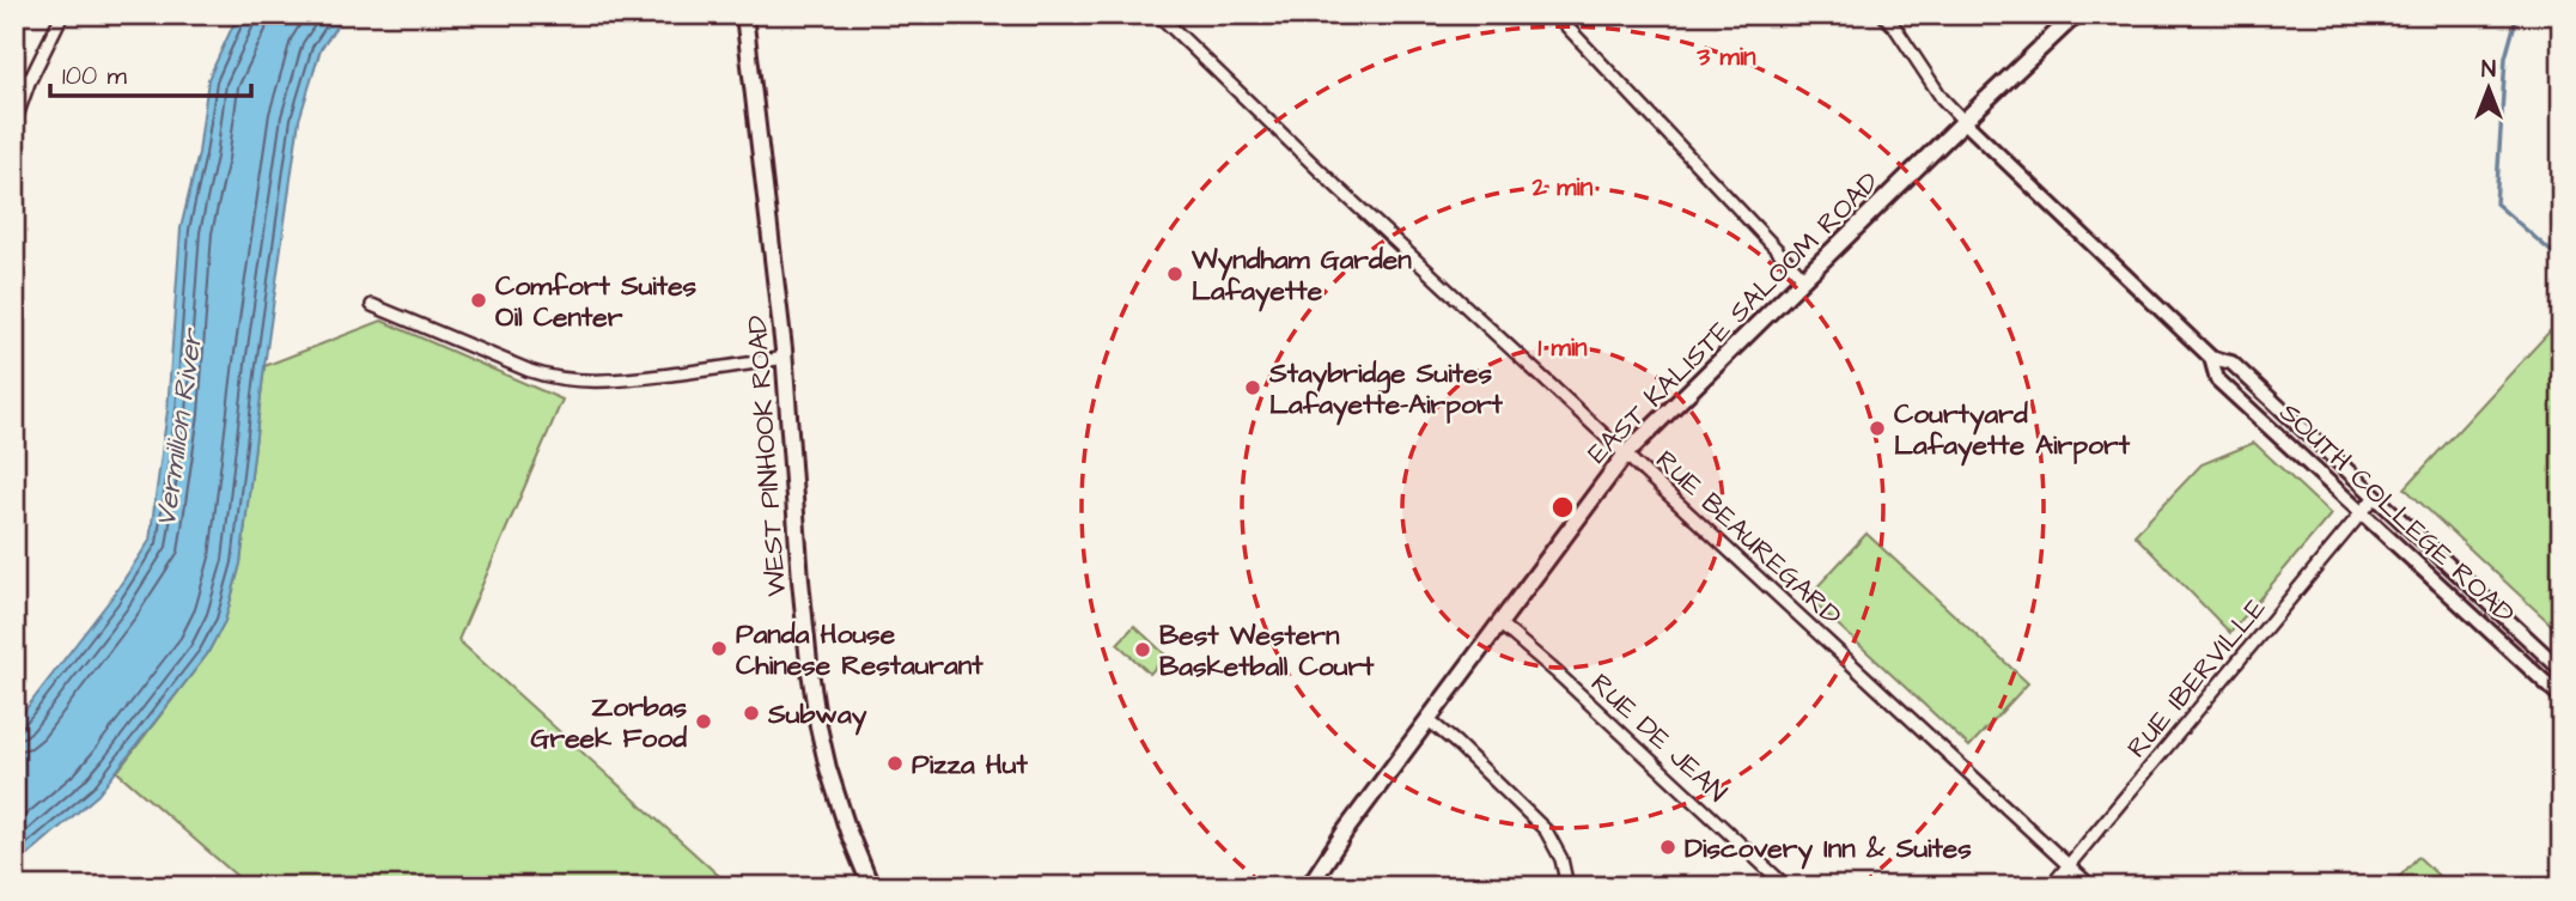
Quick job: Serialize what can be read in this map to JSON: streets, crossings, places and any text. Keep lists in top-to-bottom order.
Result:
{
  "streets": {
    "main road": ["EAST KALISTE SALOOM ROAD", "WEST PINHOOK ROAD"],
    "street": [
      "SOUTH COLLEGE ROAD",
      "RUE BEAUREGARD",
      "RUE IBERVILLE",
      "RUE DE JEAN"
    ]
  },
  "crossings": [
    ["EAST KALISTE SALOOM ROAD", "SOUTH COLLEGE ROAD"],
    ["EAST KALISTE SALOOM ROAD", "RUE BEAUREGARD"],
    ["EAST KALISTE SALOOM ROAD", "RUE DE JEAN"],
    ["SOUTH COLLEGE ROAD", "RUE IBERVILLE"],
    ["RUE BEAUREGARD", "RUE IBERVILLE"]
  ],
  "water": ["Vermilion River"],
  "places": [
    "Wyndham Garden Lafayette",
    "Comfort Suites Oil Center",
    "Staybridge Suites Lafayette-Airport",
    "Courtyard Lafayette Airport",
    "Panda House Chinese Restaurant",
    "Best Western Basketball Court",
    "Subway",
    "Zorbas Greek Food",
    "Pizza Hut",
    "Discovery Inn & Suites"
  ],
  "scale_bar": "100 m",
  "north": "top",
  "rings": ["3 min", "2 min", "1 min"]
}
